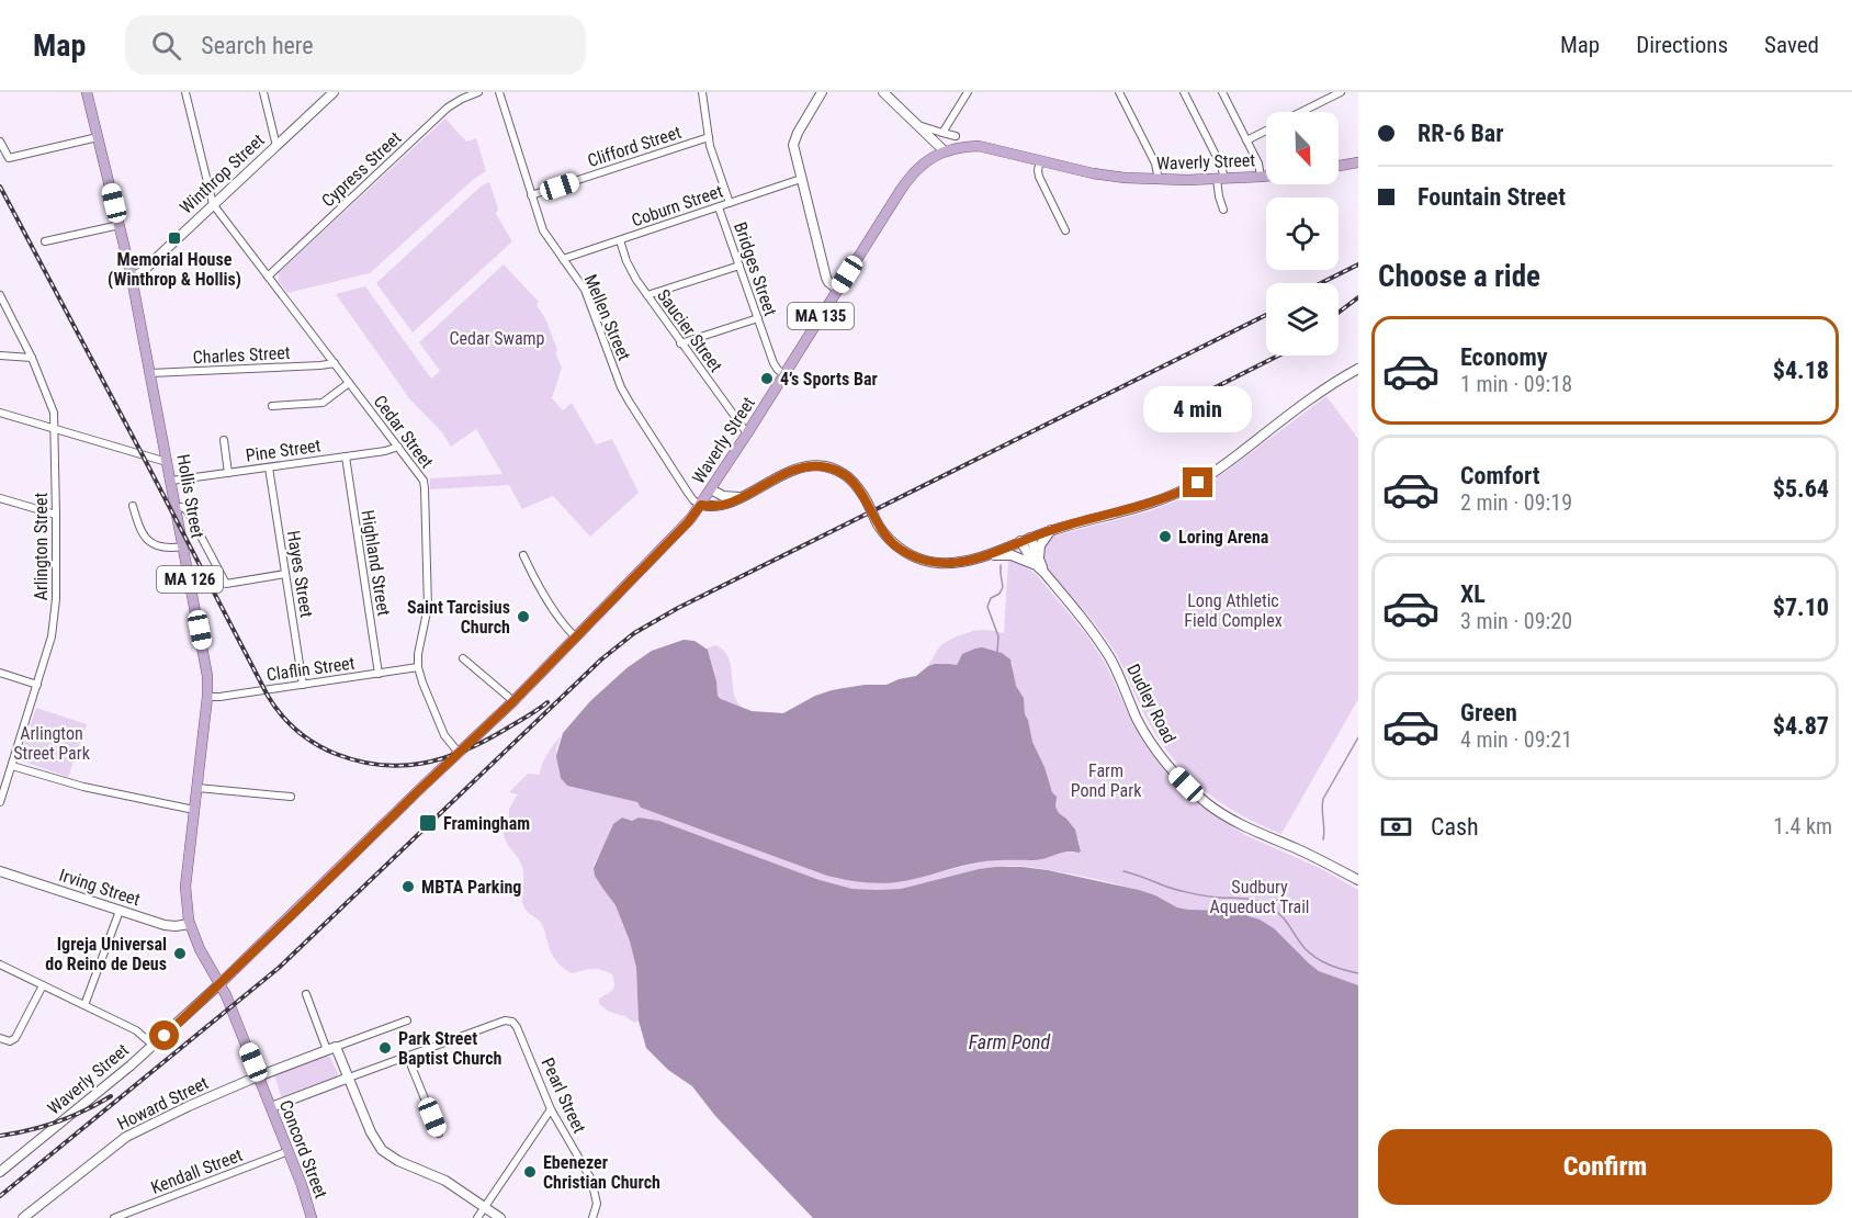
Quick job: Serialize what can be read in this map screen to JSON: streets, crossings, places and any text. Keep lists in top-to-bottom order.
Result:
{
  "streets": {
    "main road": [
      "Waverly Street",
      "MA 135",
      "Hollis Street",
      "MA 126",
      "Concord Street"
    ],
    "street": [
      "Clifford Street",
      "Cypress Street",
      "Winthrop Street",
      "Coburn Street",
      "Bridges Street",
      "Mellen Street",
      "Saucier Street",
      "Charles Street",
      "Cedar Street",
      "Pine Street",
      "Arlington Street",
      "Highland Street",
      "Hayes Street",
      "Claflin Street",
      "Dudley Road",
      "Irving Street",
      "Pearl Street",
      "Howard Street",
      "Kendall Street"
    ]
  },
  "crossings": [
    ["Clifford Street", "Mellen Street"],
    ["Waverly Street", "Bridges Street"],
    ["Waverly Street", "Mellen Street"],
    ["Waverly Street", "Saucier Street"],
    ["Waverly Street", "Cedar Street"],
    ["Waverly Street", "Hollis Street"],
    ["Waverly Street", "Concord Street"],
    ["Cypress Street", "Cedar Street"],
    ["Winthrop Street", "Cedar Street"],
    ["Winthrop Street", "Hollis Street"],
    ["Coburn Street", "Bridges Street"],
    ["Coburn Street", "Mellen Street"],
    ["Coburn Street", "Saucier Street"],
    ["Charles Street", "Cedar Street"],
    ["Charles Street", "Hollis Street"],
    ["Cedar Street", "Pine Street"],
    ["Cedar Street", "Claflin Street"],
    ["Pine Street", "Hollis Street"],
    ["Pine Street", "Highland Street"],
    ["Pine Street", "Hayes Street"],
    ["Hollis Street", "Claflin Street"],
    ["Hollis Street", "Irving Street"],
    ["Hollis Street", "Concord Street"],
    ["Highland Street", "Claflin Street"],
    ["Hayes Street", "Claflin Street"],
    ["Howard Street", "Concord Street"],
    ["Concord Street", "Kendall Street"]
  ],
  "water": ["Farm Pond"],
  "parks": [
    "Cedar Swamp",
    "Long Athletic Field Complex",
    "Arlington Street Park",
    "Farm Pond Park",
    "Sudbury Aqueduct Trail"
  ],
  "places": {
    "transit": ["Memorial House (Winthrop & Hollis)", "Framingham"],
    "other": [
      "4’s Sports Bar",
      "Loring Arena",
      "Saint Tarcisius Church",
      "MBTA Parking",
      "Igreja Universal do Reino de Deus",
      "Park Street Baptist Church",
      "Ebenezer Christian Church"
    ]
  },
  "north": "bottom right",
  "page": {
    "header": "Map",
    "search": "Search here",
    "nav": ["Map", "Directions", "Saved"],
    "banner": ["RR-6 Bar", "Fountain Street"],
    "heading": "Choose a ride",
    "list": [
      {
        "name": "Economy",
        "note": "1 min · 09:18",
        "value": "$4.18"
      },
      {
        "name": "Comfort",
        "note": "2 min · 09:19",
        "value": "$5.64"
      },
      {
        "name": "XL",
        "note": "3 min · 09:20",
        "value": "$7.10"
      },
      {
        "name": "Green",
        "note": "4 min · 09:21",
        "value": "$4.87"
      }
    ],
    "bubble": "4 min",
    "pay": ["Cash", "1.4 km"],
    "buttons": "Confirm"
  }
}
